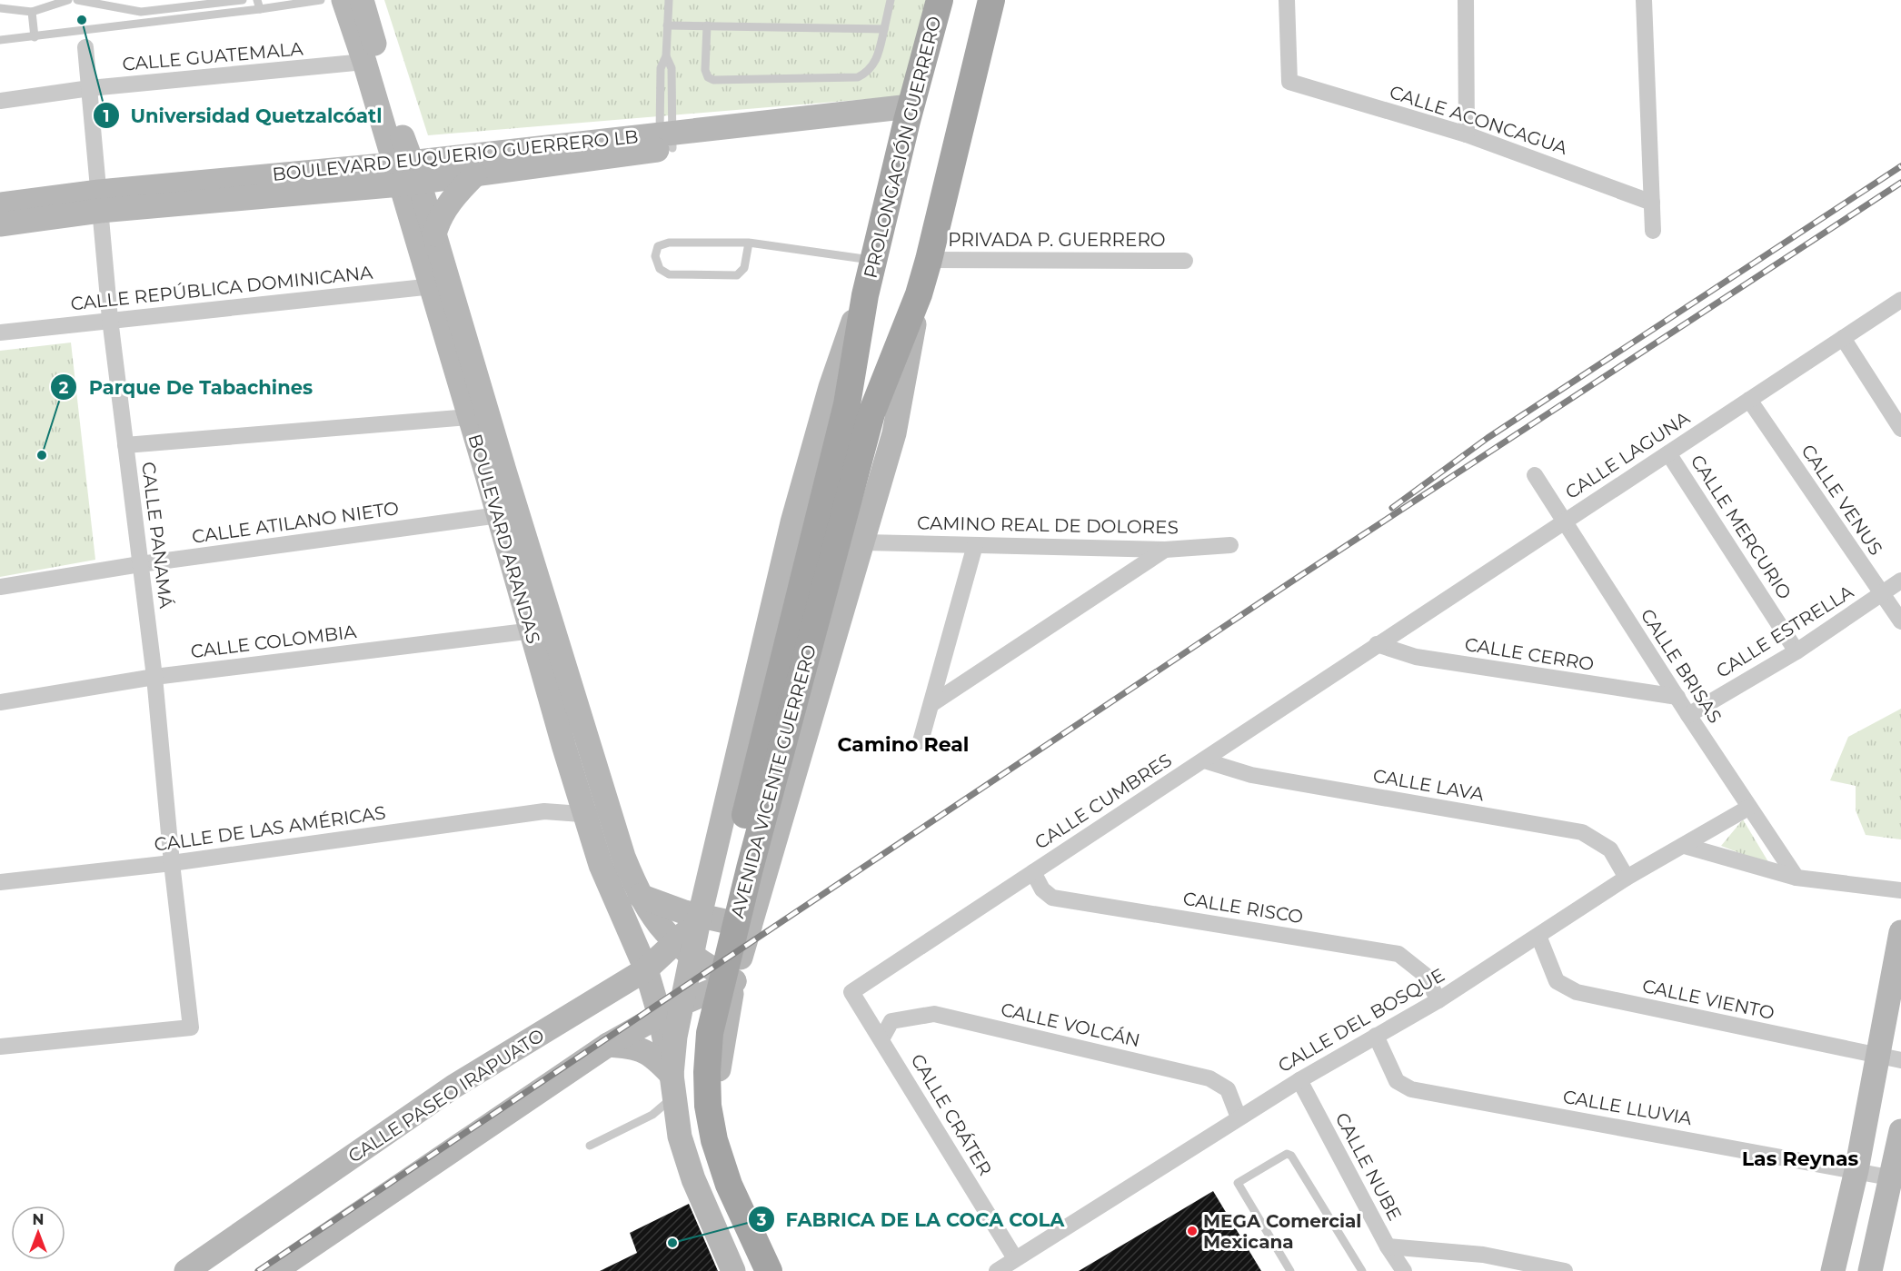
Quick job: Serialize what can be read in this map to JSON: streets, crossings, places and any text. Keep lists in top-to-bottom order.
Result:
{
  "streets": {
    "main road": [
      "PROLONGACIÓN GUERRERO",
      "BOULEVARD EUQUERIO GUERRERO LB",
      "BOULEVARD ARANDAS",
      "AVENIDA VICENTE GUERRERO",
      "CALLE PASEO IRAPUATO"
    ],
    "street": [
      "CALLE GUATEMALA",
      "CALLE ACONCAGUA",
      "PRIVADA P. GUERRERO",
      "CALLE REPÚBLICA DOMINICANA",
      "CALLE LAGUNA",
      "CALLE VENUS",
      "CALLE ATILANO NIETO",
      "CAMINO REAL DE DOLORES",
      "CALLE MERCURIO",
      "CALLE PANAMÁ",
      "CALLE ESTRELLA",
      "CALLE COLOMBIA",
      "CALLE CERRO",
      "CALLE BRISAS",
      "CALLE LAVA",
      "CALLE CUMBRES",
      "CALLE DE LAS AMÉRICAS",
      "CALLE RISCO",
      "CALLE VIENTO",
      "CALLE DEL BOSQUE",
      "CALLE VOLCÁN",
      "CALLE LLUVIA",
      "CALLE CRÁTER",
      "CALLE NUBE"
    ]
  },
  "crossings": [
    ["CALLE GUATEMALA", "CALLE PANAMÁ"],
    ["CALLE GUATEMALA", "BOULEVARD ARANDAS"],
    ["PROLONGACIÓN GUERRERO", "BOULEVARD EUQUERIO GUERRERO LB"],
    ["PROLONGACIÓN GUERRERO", "AVENIDA VICENTE GUERRERO"],
    ["BOULEVARD EUQUERIO GUERRERO LB", "CALLE PANAMÁ"],
    ["BOULEVARD EUQUERIO GUERRERO LB", "BOULEVARD ARANDAS"],
    ["CALLE REPÚBLICA DOMINICANA", "CALLE PANAMÁ"],
    ["CALLE REPÚBLICA DOMINICANA", "BOULEVARD ARANDAS"],
    ["CALLE LAGUNA", "CALLE VENUS"],
    ["CALLE LAGUNA", "CALLE MERCURIO"],
    ["CALLE LAGUNA", "CALLE CERRO"],
    ["CALLE LAGUNA", "CALLE BRISAS"],
    ["CALLE LAGUNA", "CALLE CUMBRES"],
    ["CALLE VENUS", "CALLE ESTRELLA"],
    ["CALLE ATILANO NIETO", "CALLE PANAMÁ"],
    ["CALLE ATILANO NIETO", "BOULEVARD ARANDAS"],
    ["CALLE MERCURIO", "CALLE ESTRELLA"],
    ["CALLE PANAMÁ", "CALLE COLOMBIA"],
    ["CALLE PANAMÁ", "CALLE DE LAS AMÉRICAS"],
    ["BOULEVARD ARANDAS", "CALLE COLOMBIA"],
    ["BOULEVARD ARANDAS", "CALLE DE LAS AMÉRICAS"],
    ["BOULEVARD ARANDAS", "CALLE PASEO IRAPUATO"],
    ["CALLE ESTRELLA", "CALLE BRISAS"],
    ["CALLE CERRO", "CALLE BRISAS"],
    ["CALLE CERRO", "CALLE CUMBRES"],
    ["CALLE BRISAS", "CALLE DEL BOSQUE"],
    ["CALLE LAVA", "CALLE CUMBRES"],
    ["CALLE LAVA", "CALLE DEL BOSQUE"],
    ["CALLE CUMBRES", "CALLE RISCO"],
    ["CALLE CUMBRES", "CALLE CRÁTER"],
    ["CALLE RISCO", "CALLE DEL BOSQUE"],
    ["CALLE VIENTO", "CALLE DEL BOSQUE"],
    ["CALLE DEL BOSQUE", "CALLE VOLCÁN"],
    ["CALLE DEL BOSQUE", "CALLE LLUVIA"],
    ["CALLE DEL BOSQUE", "CALLE CRÁTER"],
    ["CALLE DEL BOSQUE", "CALLE NUBE"],
    ["CALLE VOLCÁN", "CALLE CRÁTER"]
  ],
  "districts": ["Camino Real", "Las Reynas"],
  "places": [
    "Universidad Quetzalcóatl",
    "Parque De Tabachines",
    "MEGA Comercial Mexicana",
    "FABRICA DE LA COCA COLA"
  ],
  "north": "top"
}
